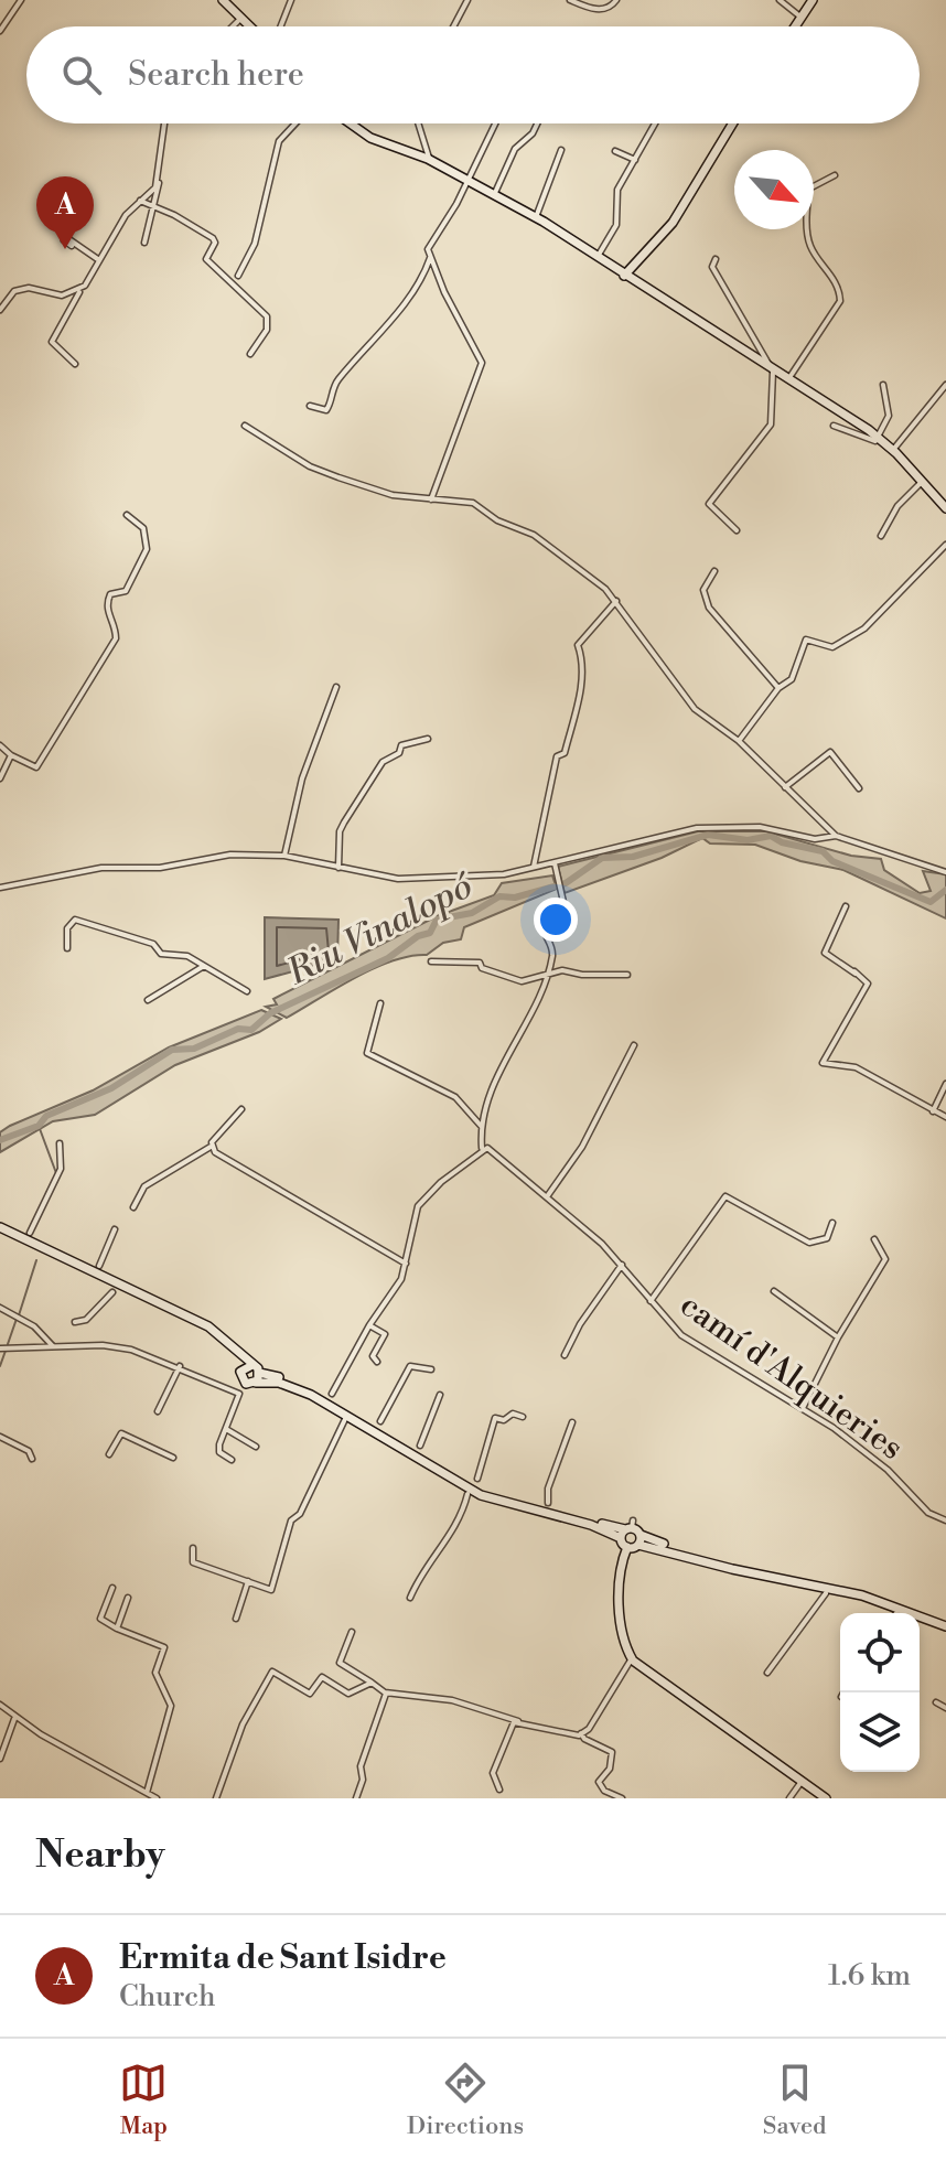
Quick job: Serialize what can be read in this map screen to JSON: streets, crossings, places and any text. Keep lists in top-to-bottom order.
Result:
{
  "streets": {
    "street": ["camí d'Alquieries"]
  },
  "water": ["Riu Vinalopó"],
  "north": "bottom right",
  "page": {
    "search": "Search here",
    "pins": "A",
    "heading": "Nearby",
    "list": [
      {
        "mark": "A",
        "name": "Ermita de Sant Isidre",
        "note": "Church",
        "value": "1.6 km"
      }
    ],
    "nav": ["Map", "Directions", "Saved"]
  }
}
